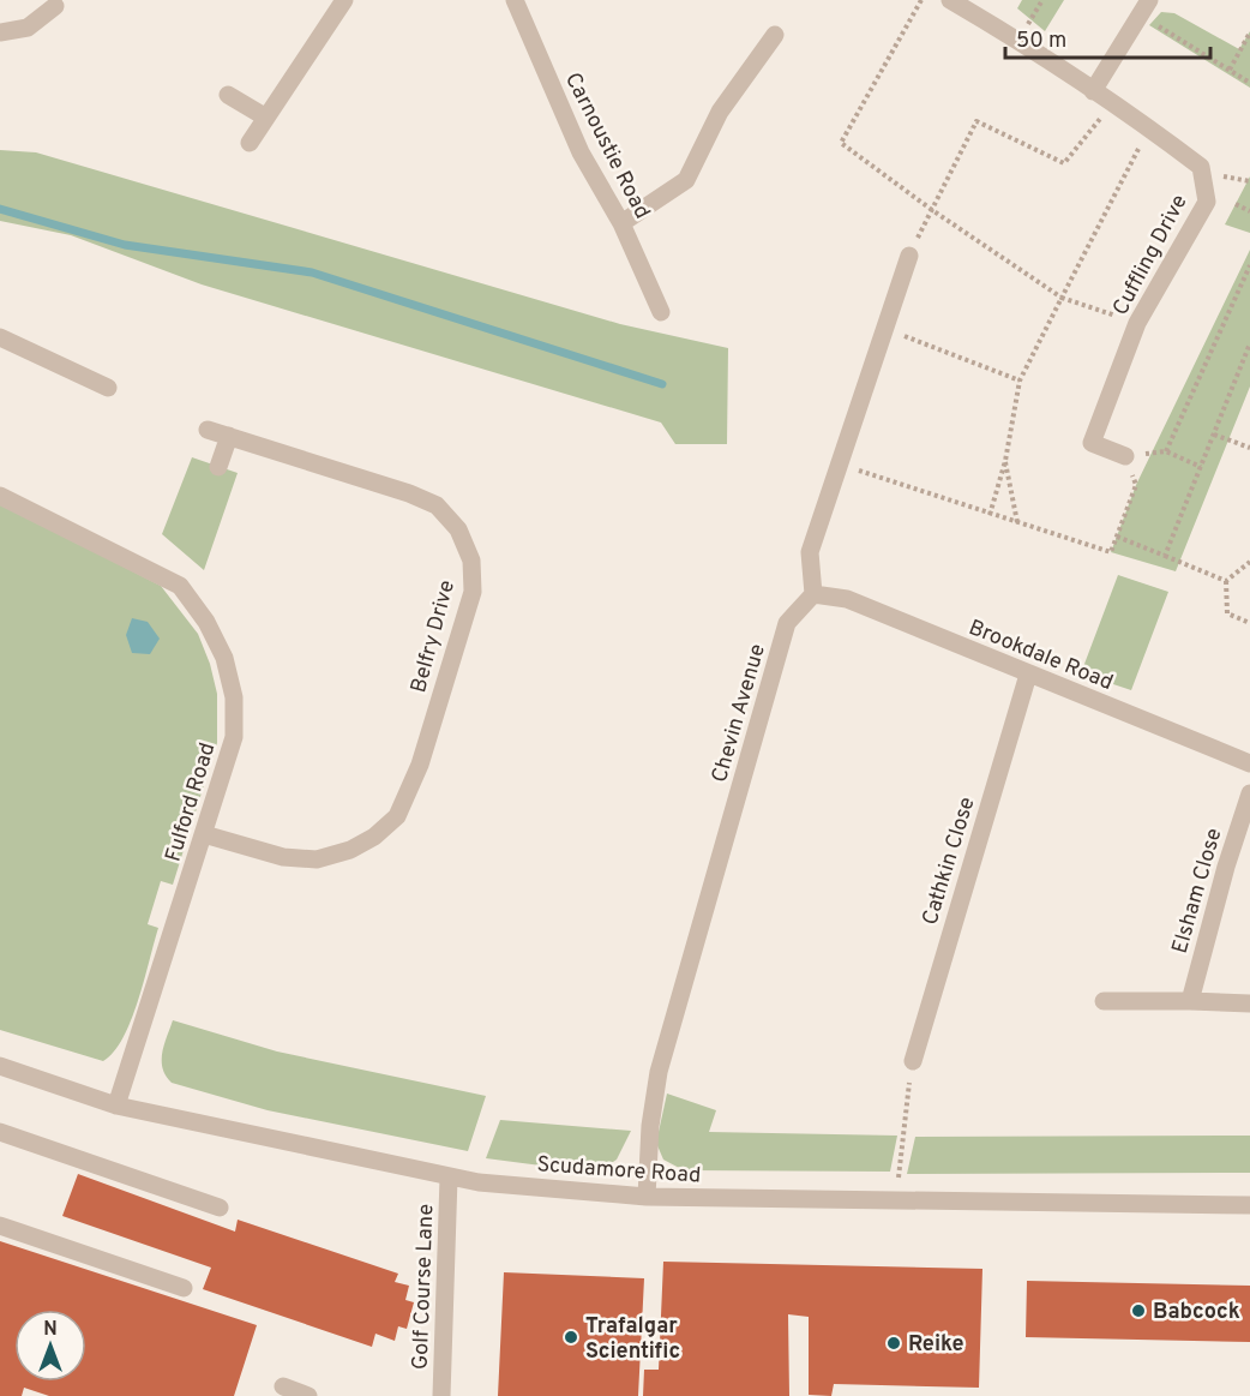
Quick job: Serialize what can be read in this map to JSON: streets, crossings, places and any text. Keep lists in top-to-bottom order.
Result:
{
  "streets": {
    "street": [
      "Carnoustie Road",
      "Cuffling Drive",
      "Belfry Drive",
      "Brookdale Road",
      "Chevin Avenue",
      "Fulford Road",
      "Cathkin Close",
      "Elsham Close",
      "Scudamore Road",
      "Golf Course Lane"
    ]
  },
  "crossings": [
    ["Belfry Drive", "Fulford Road"],
    ["Brookdale Road", "Chevin Avenue"],
    ["Brookdale Road", "Cathkin Close"],
    ["Chevin Avenue", "Scudamore Road"],
    ["Fulford Road", "Scudamore Road"],
    ["Scudamore Road", "Golf Course Lane"]
  ],
  "places": ["Babcock", "Trafalgar Scientific", "Reike"],
  "scale_bar": "50 m",
  "north": "top"
}
